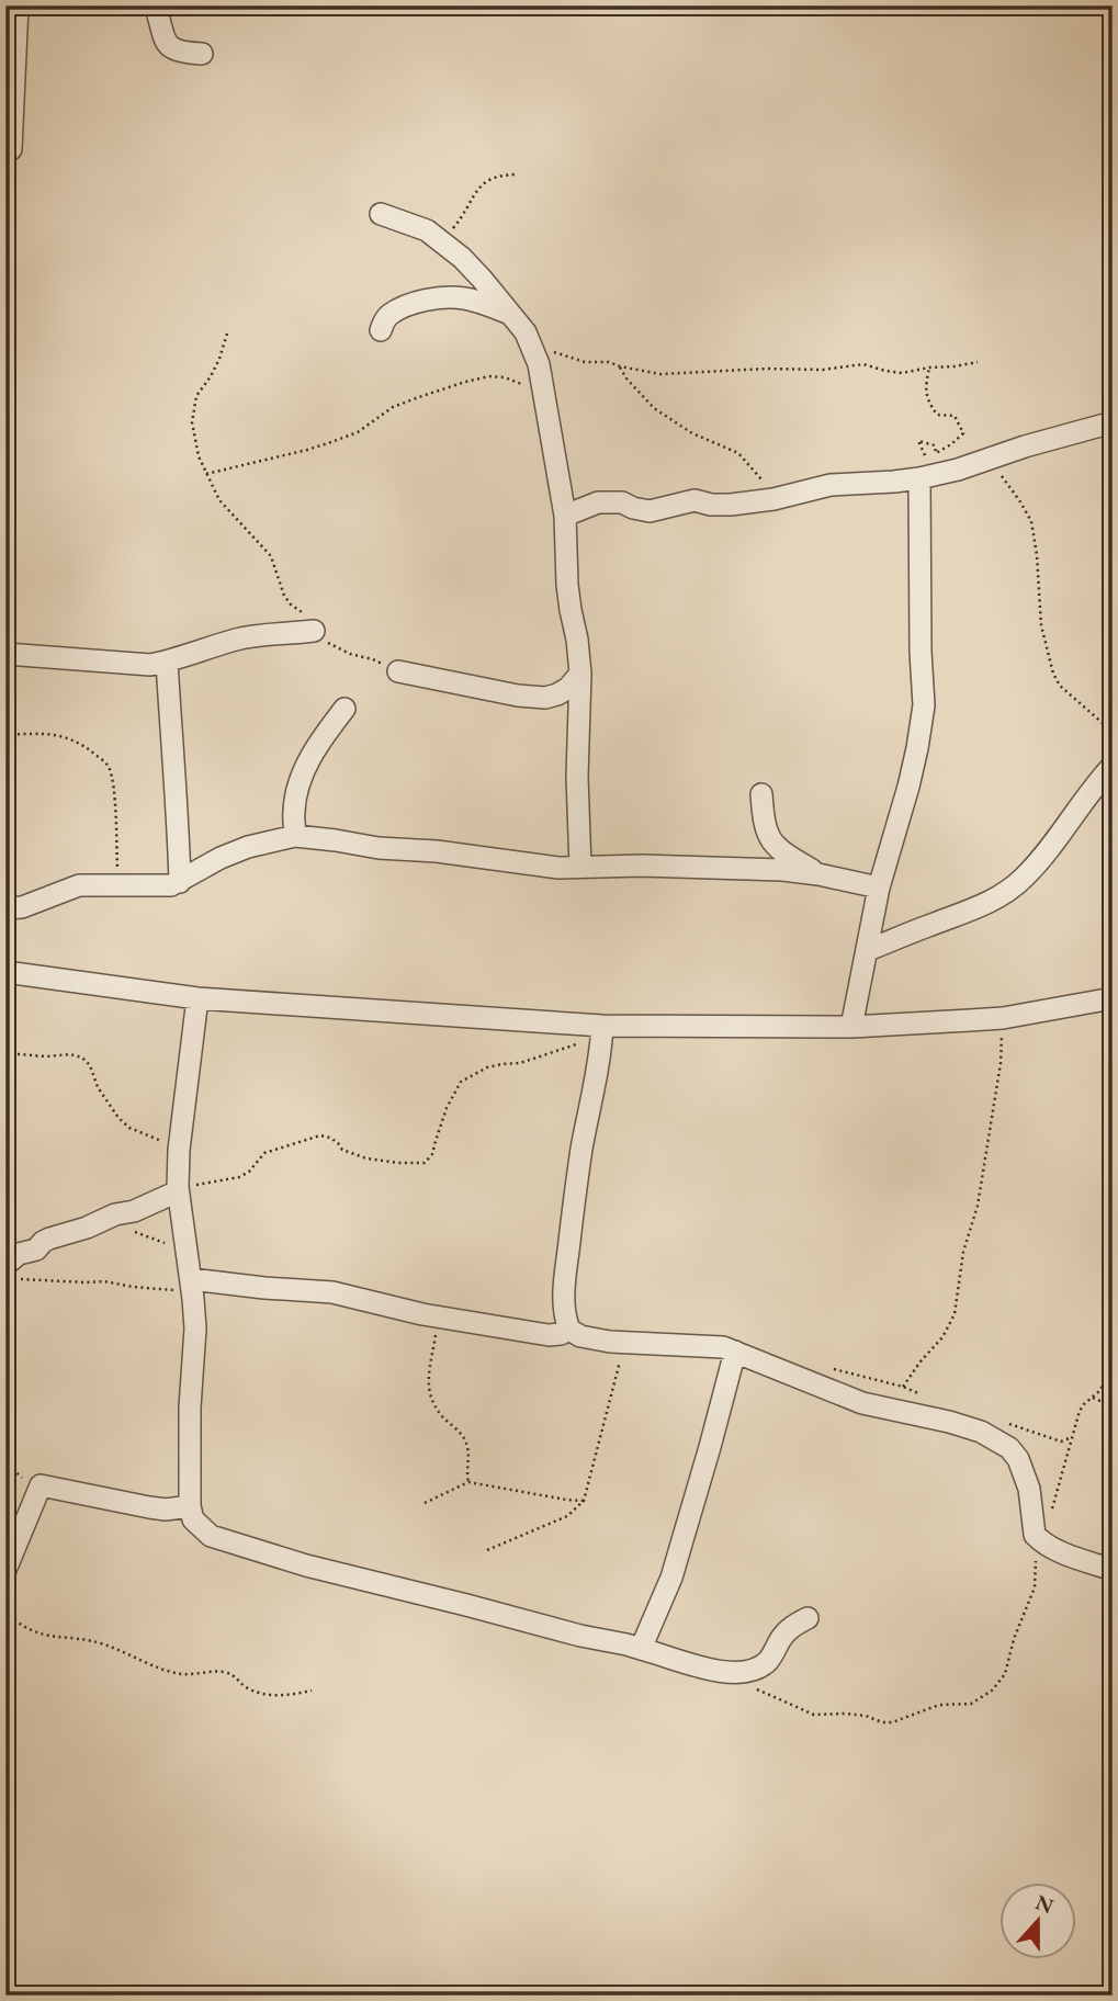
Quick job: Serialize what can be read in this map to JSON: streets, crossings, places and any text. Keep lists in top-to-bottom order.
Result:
{
  "north": "top"
}
